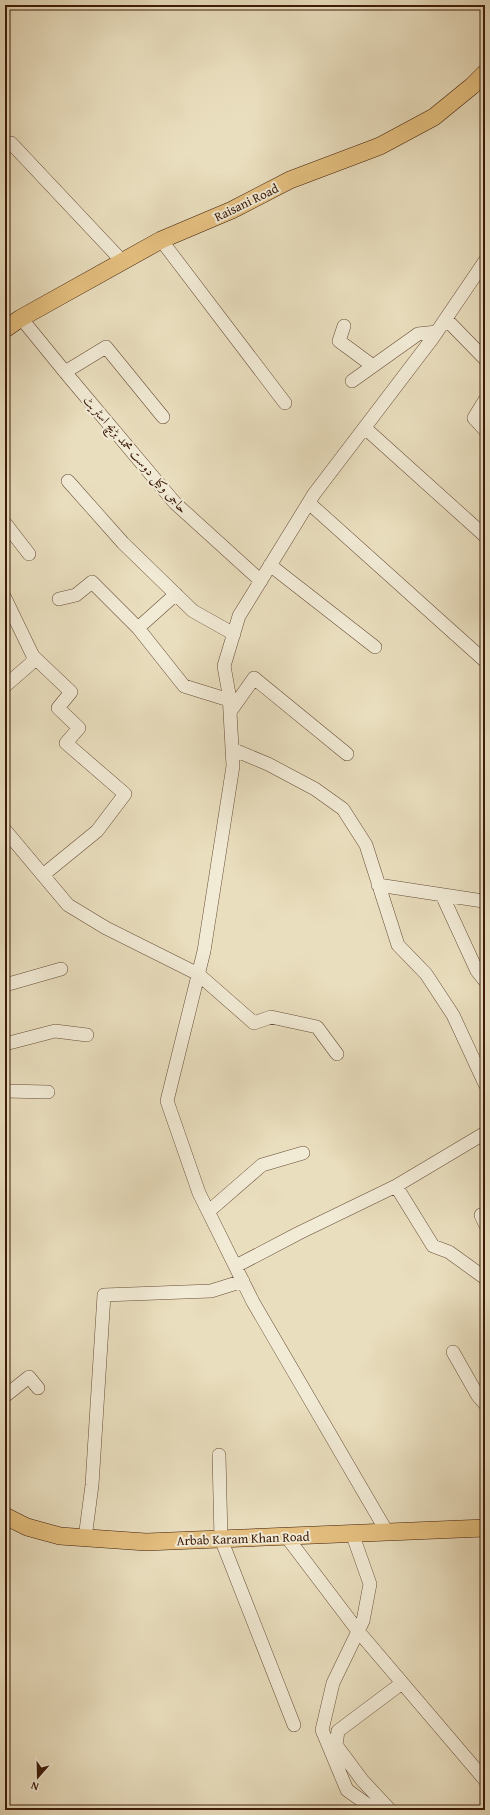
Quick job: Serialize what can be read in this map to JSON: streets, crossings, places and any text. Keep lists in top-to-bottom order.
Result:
{
  "streets": {
    "main road": ["Raisani Road", "Arbab Karam Khan Road"],
    "street": ["حاجی وکیل دوست محمد بڑیچ اسٹریٹ"]
  },
  "crossings": [
    ["Raisani Road", "حاجی وکیل دوست محمد بڑیچ اسٹریٹ"]
  ],
  "north": "bottom"
}
